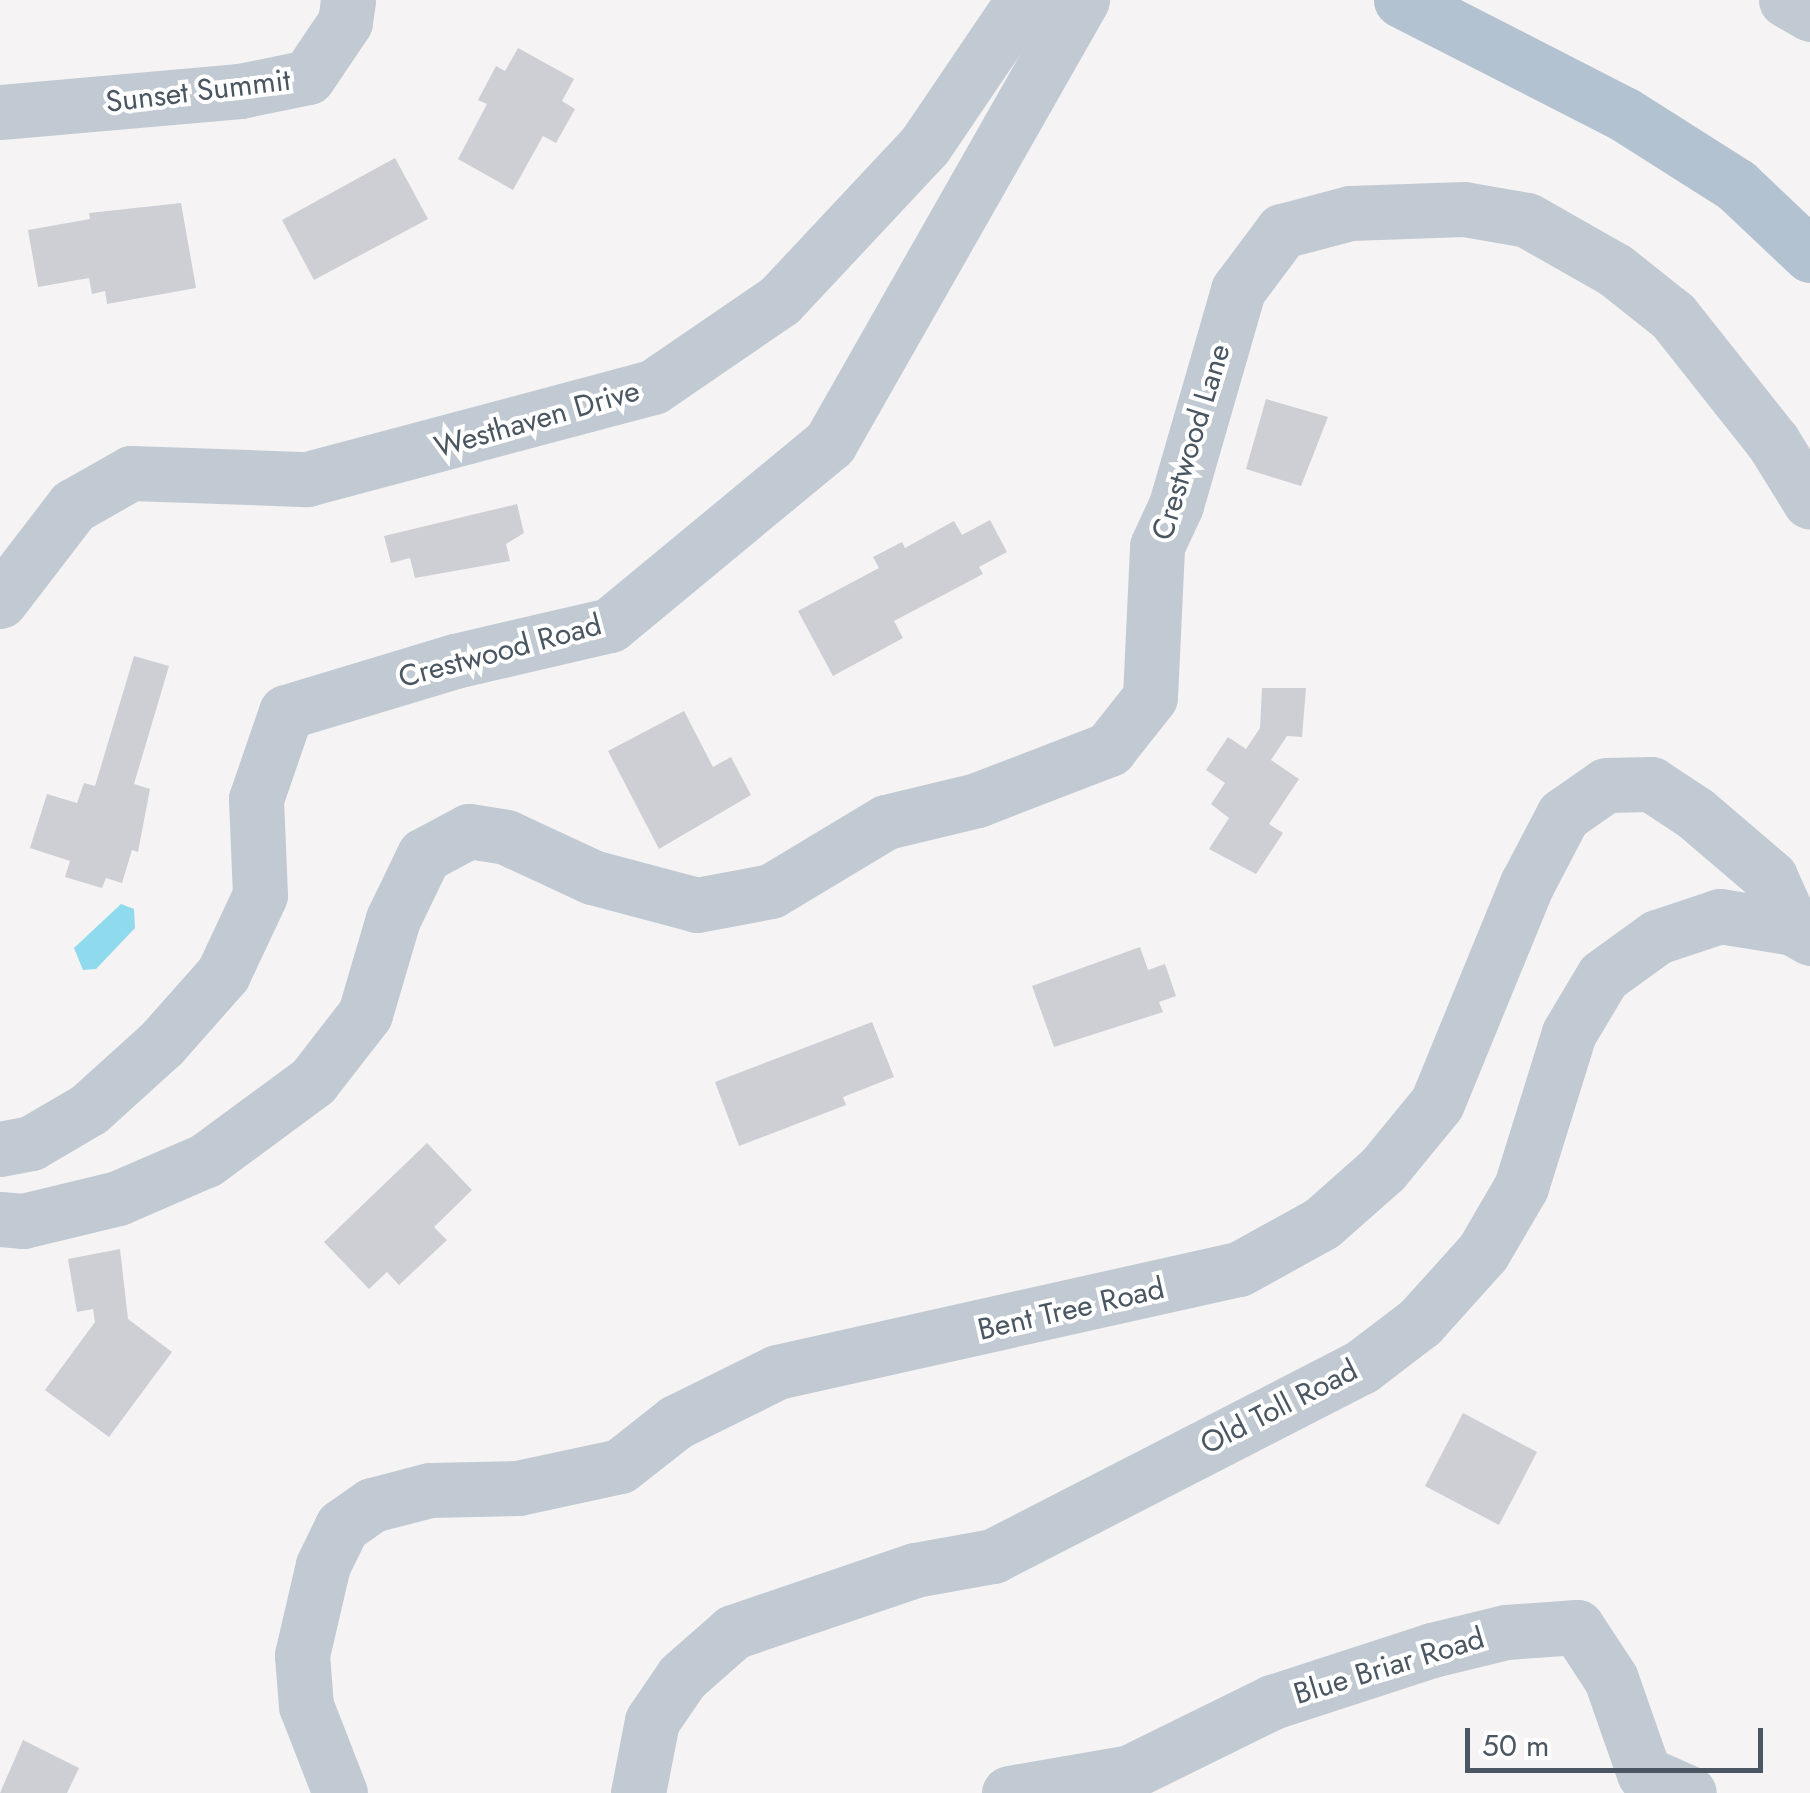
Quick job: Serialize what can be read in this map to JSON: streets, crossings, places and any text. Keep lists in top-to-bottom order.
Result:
{
  "streets": {
    "street": [
      "Sunset Summit",
      "Westhaven Drive",
      "Crestwood Lane",
      "Crestwood Road",
      "Bent Tree Road",
      "Old Toll Road",
      "Blue Briar Road"
    ]
  },
  "crossings": [
    ["Bent Tree Road", "Old Toll Road"]
  ],
  "scale_bar": "50 m"
}
